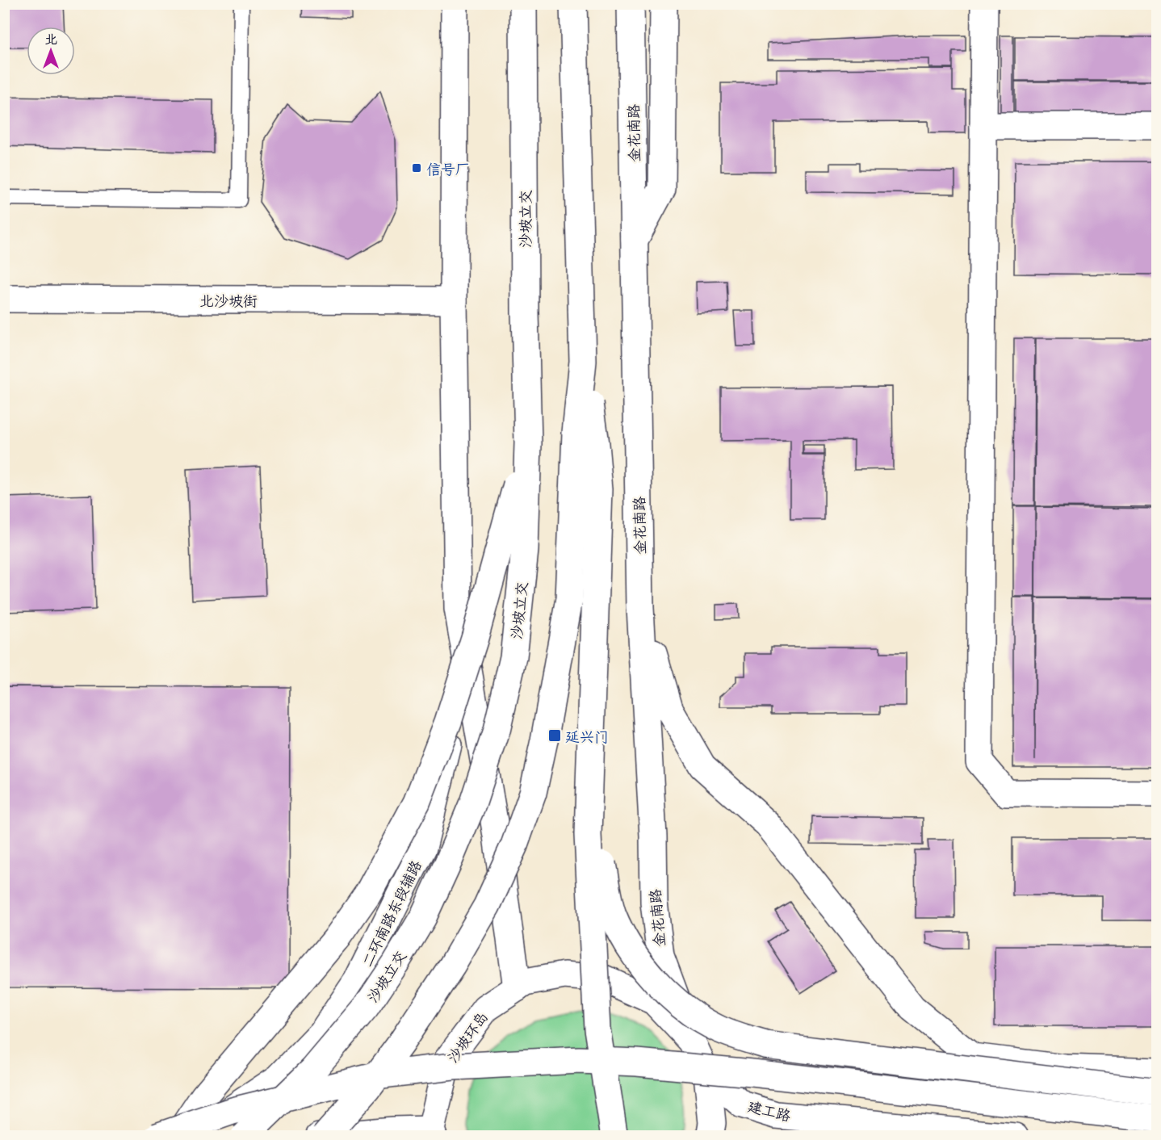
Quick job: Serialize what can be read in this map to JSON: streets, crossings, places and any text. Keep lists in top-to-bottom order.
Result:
{
  "streets": {
    "main road": [
      "金花南路",
      "沙坡立交",
      "北沙坡街",
      "二环南路东段辅路",
      "沙坡环岛",
      "建工路"
    ]
  },
  "crossings": [
    ["金花南路", "沙坡环岛"],
    ["沙坡环岛", "建工路"]
  ],
  "places": {
    "transit": ["信号厂", "延兴门"]
  },
  "north": "top"
}
